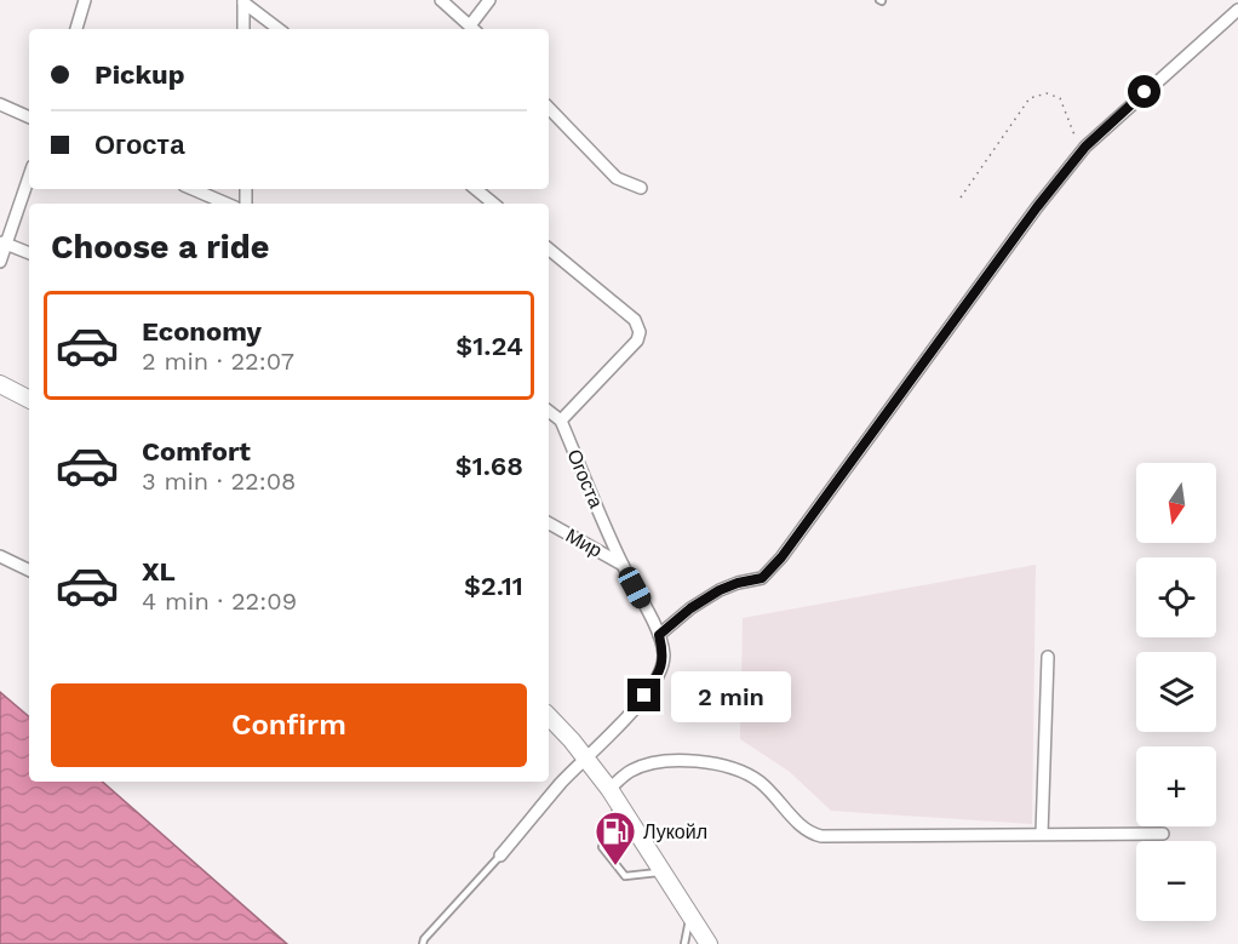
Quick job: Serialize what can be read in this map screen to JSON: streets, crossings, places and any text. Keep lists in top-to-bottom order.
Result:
{
  "streets": {
    "street": ["Огоста", "Мир"]
  },
  "crossings": [
    ["Огоста", "Мир"]
  ],
  "places": {
    "fuel station": ["Лукойл"]
  },
  "north": "bottom",
  "page": {
    "banner": ["Pickup", "Огоста"],
    "heading": "Choose a ride",
    "list": [
      {
        "name": "Economy",
        "note": "2 min · 22:07",
        "value": "$1.24"
      },
      {
        "name": "Comfort",
        "note": "3 min · 22:08",
        "value": "$1.68"
      },
      {
        "name": "XL",
        "note": "4 min · 22:09",
        "value": "$2.11"
      }
    ],
    "map_buttons": ["+", "−"],
    "buttons": "Confirm",
    "bubble": "2 min"
  }
}
